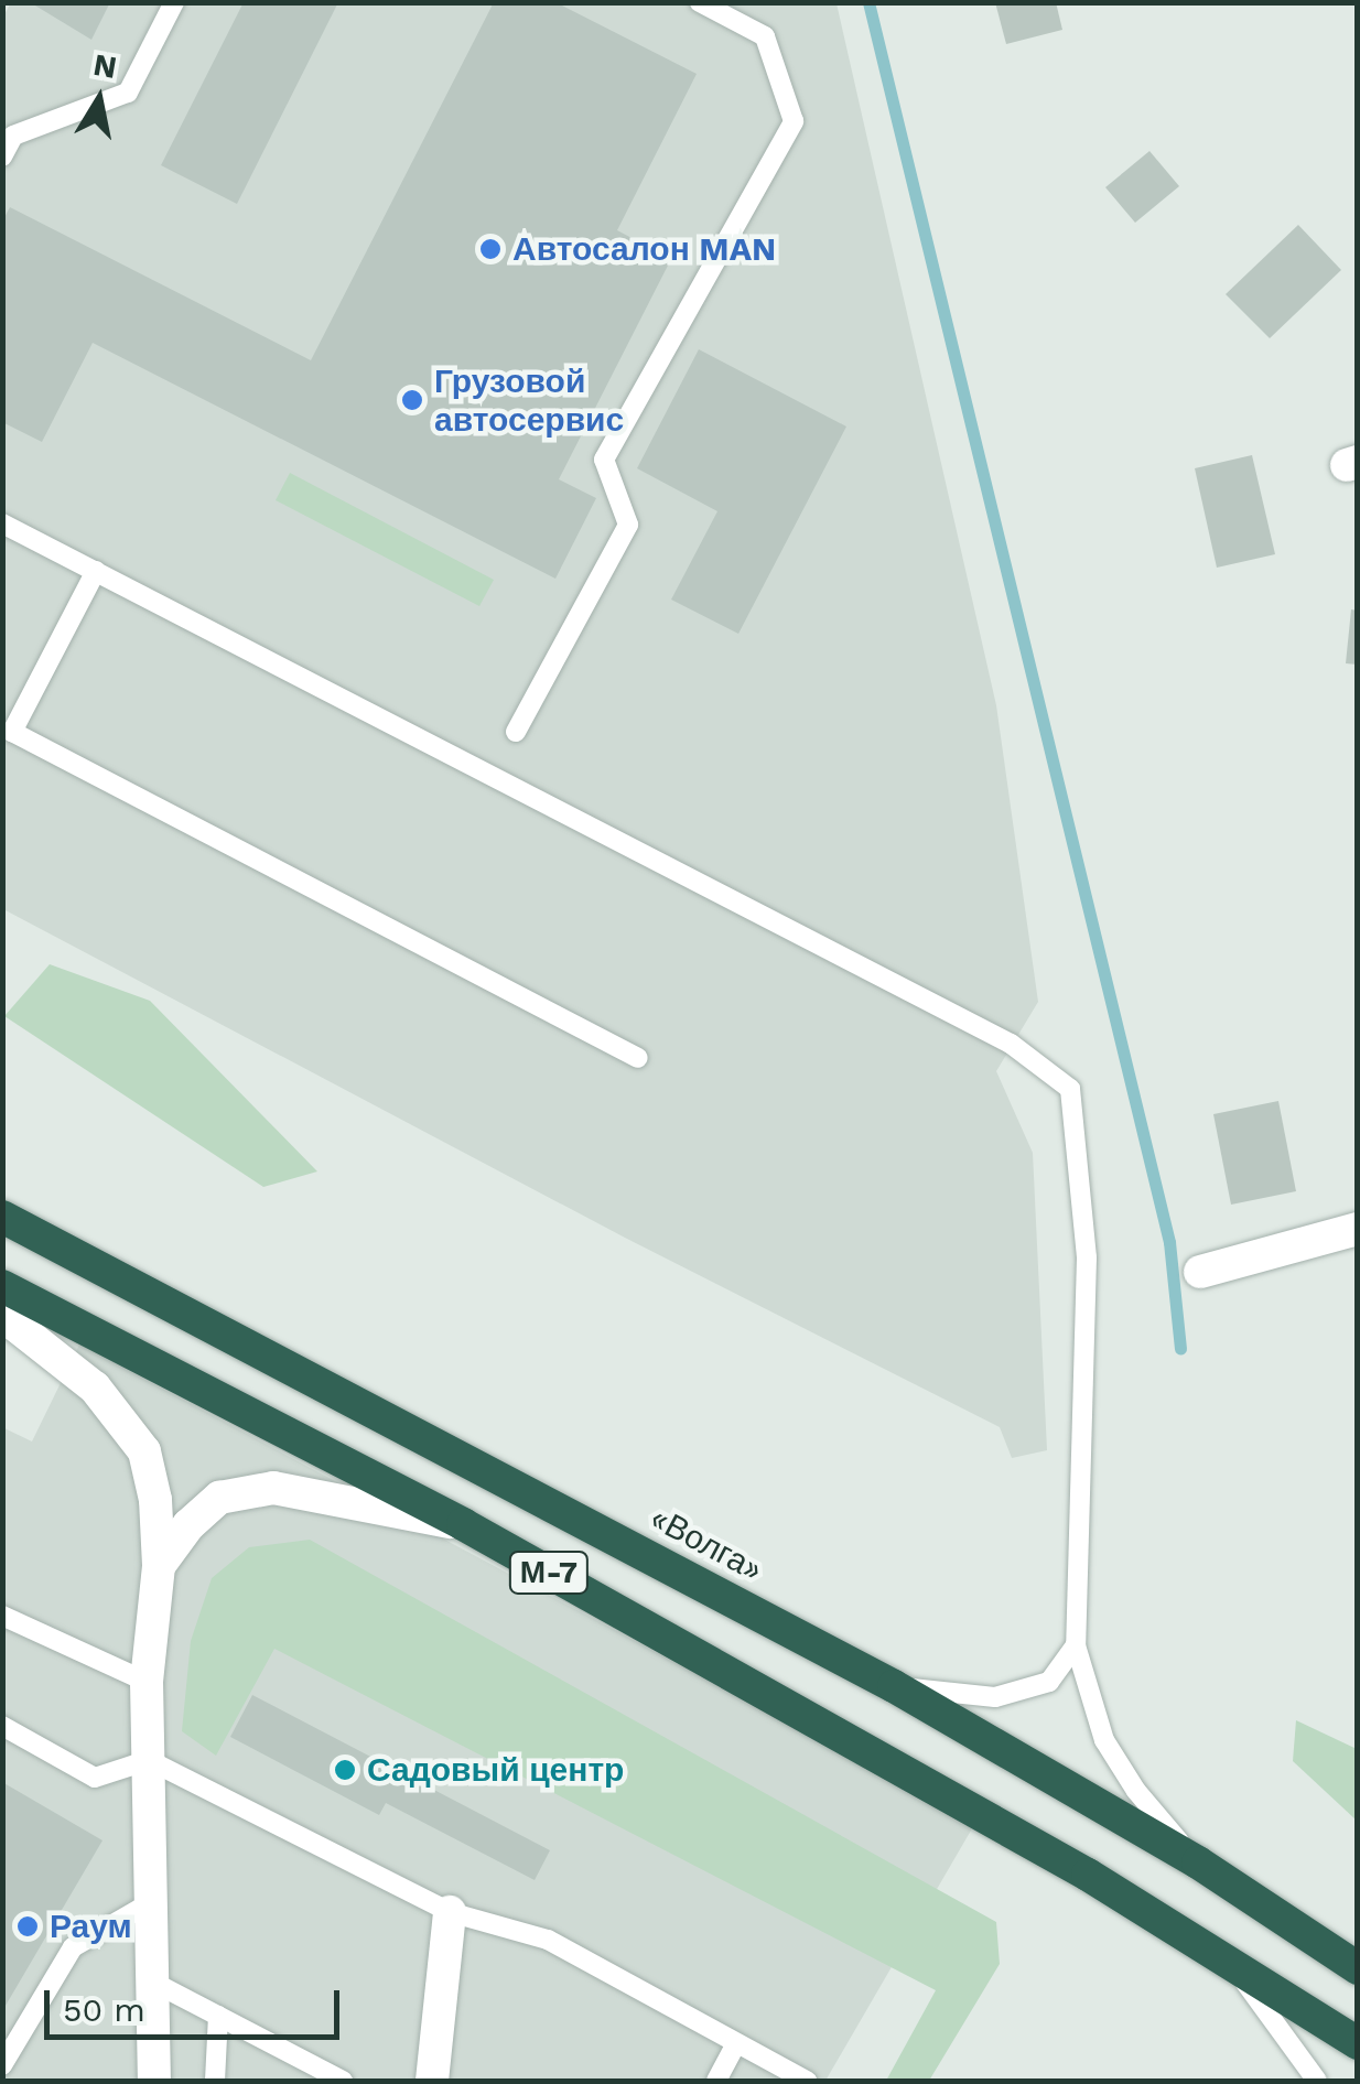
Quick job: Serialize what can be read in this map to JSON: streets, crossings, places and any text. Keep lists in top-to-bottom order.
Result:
{
  "streets": {
    "highway": ["«Волга»", "М-7"]
  },
  "places": [
    "Автосалон MAN",
    "Грузовой автосервис",
    "Садовый центр",
    "Раум"
  ],
  "scale_bar": "50 m",
  "north": "top"
}
